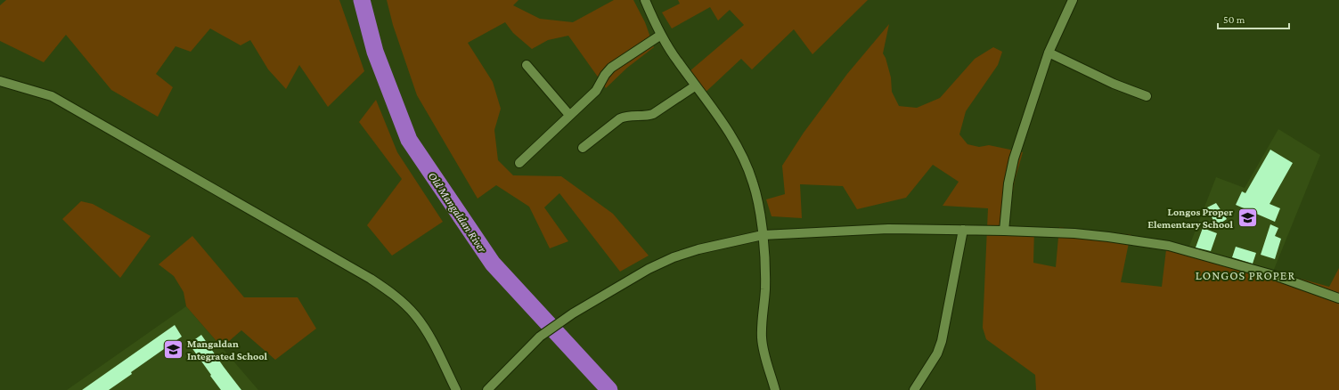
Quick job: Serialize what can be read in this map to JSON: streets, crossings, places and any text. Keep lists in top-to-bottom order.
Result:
{
  "districts": ["LONGOS PROPER"],
  "water": ["Old Mangaldan River"],
  "places": {
    "school or university": ["Longos Proper Elementary School", "Mangaldan Integrated School"]
  },
  "scale_bar": "50 m"
}
